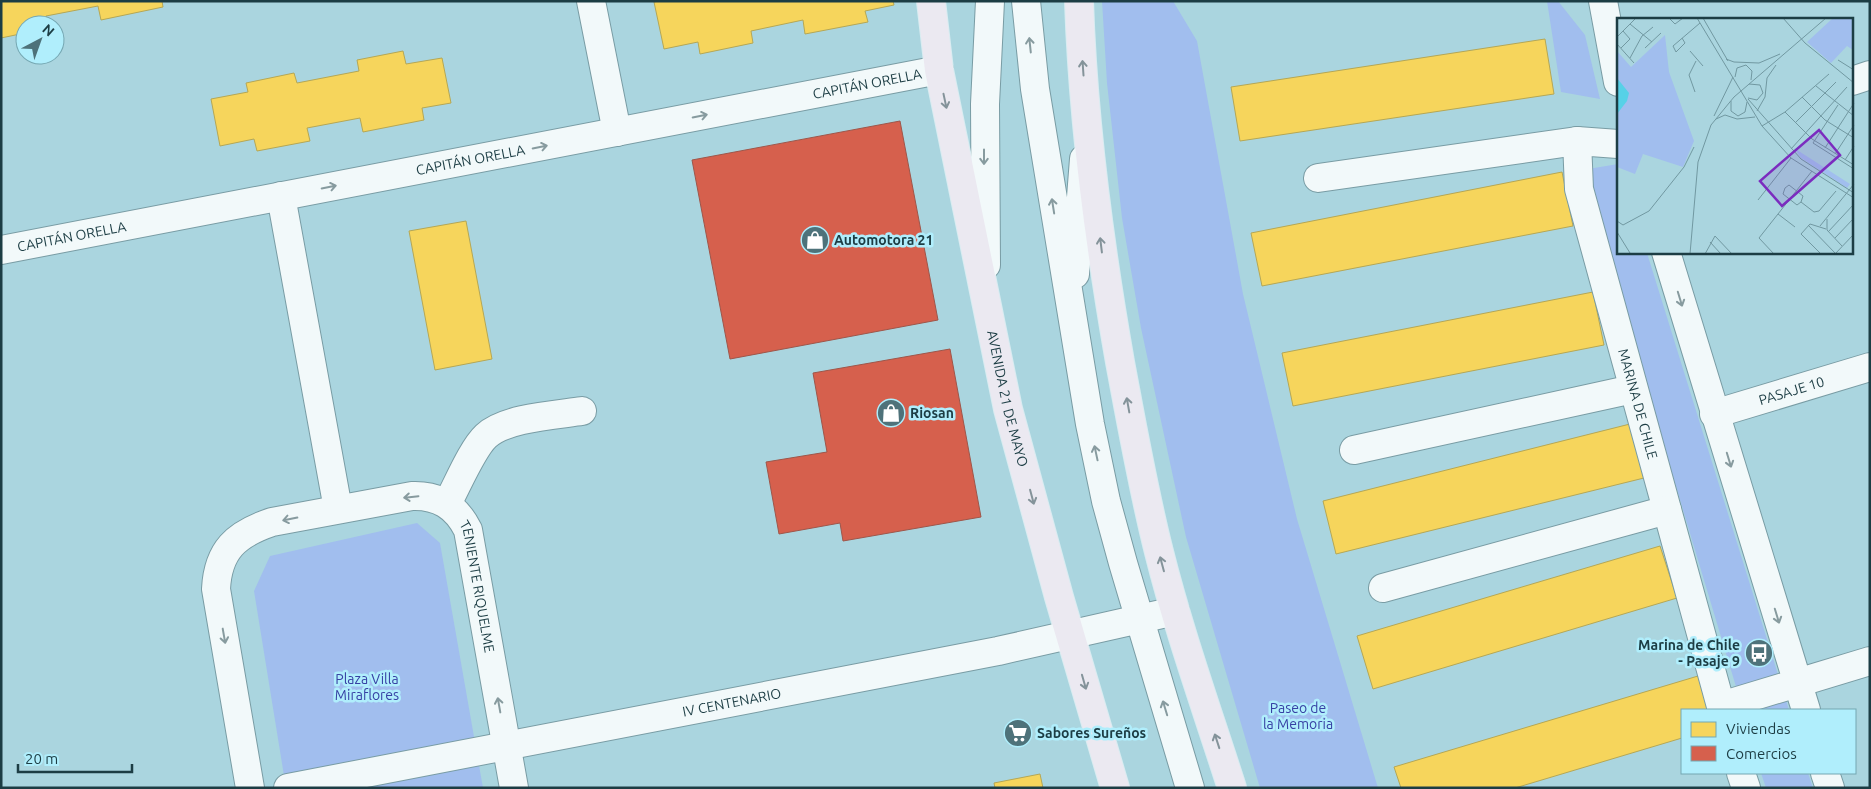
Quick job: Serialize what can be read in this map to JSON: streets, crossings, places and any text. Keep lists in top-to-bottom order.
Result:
{
  "streets": {
    "main road": ["AVENIDA 21 DE MAYO"],
    "street": [
      "CAPITÁN ORELLA",
      "PASAJE 10",
      "MARINA DE CHILE",
      "TENIENTE RIQUELME",
      "IV CENTENARIO"
    ]
  },
  "crossings": [
    ["CAPITÁN ORELLA", "AVENIDA 21 DE MAYO"],
    ["AVENIDA 21 DE MAYO", "IV CENTENARIO"],
    ["TENIENTE RIQUELME", "IV CENTENARIO"]
  ],
  "one_way": ["CAPITÁN ORELLA"],
  "parks": ["Plaza Villa Miraflores", "Paseo de la Memoria"],
  "places": {
    "shop": ["Automotora 21", "Riosan"],
    "bus stop": ["Marina de Chile - Pasaje 9"],
    "supermarket": ["Sabores Sureños"]
  },
  "legend": ["Viviendas", "Comercios"],
  "scale_bar": "20 m",
  "north": "top right"
}
